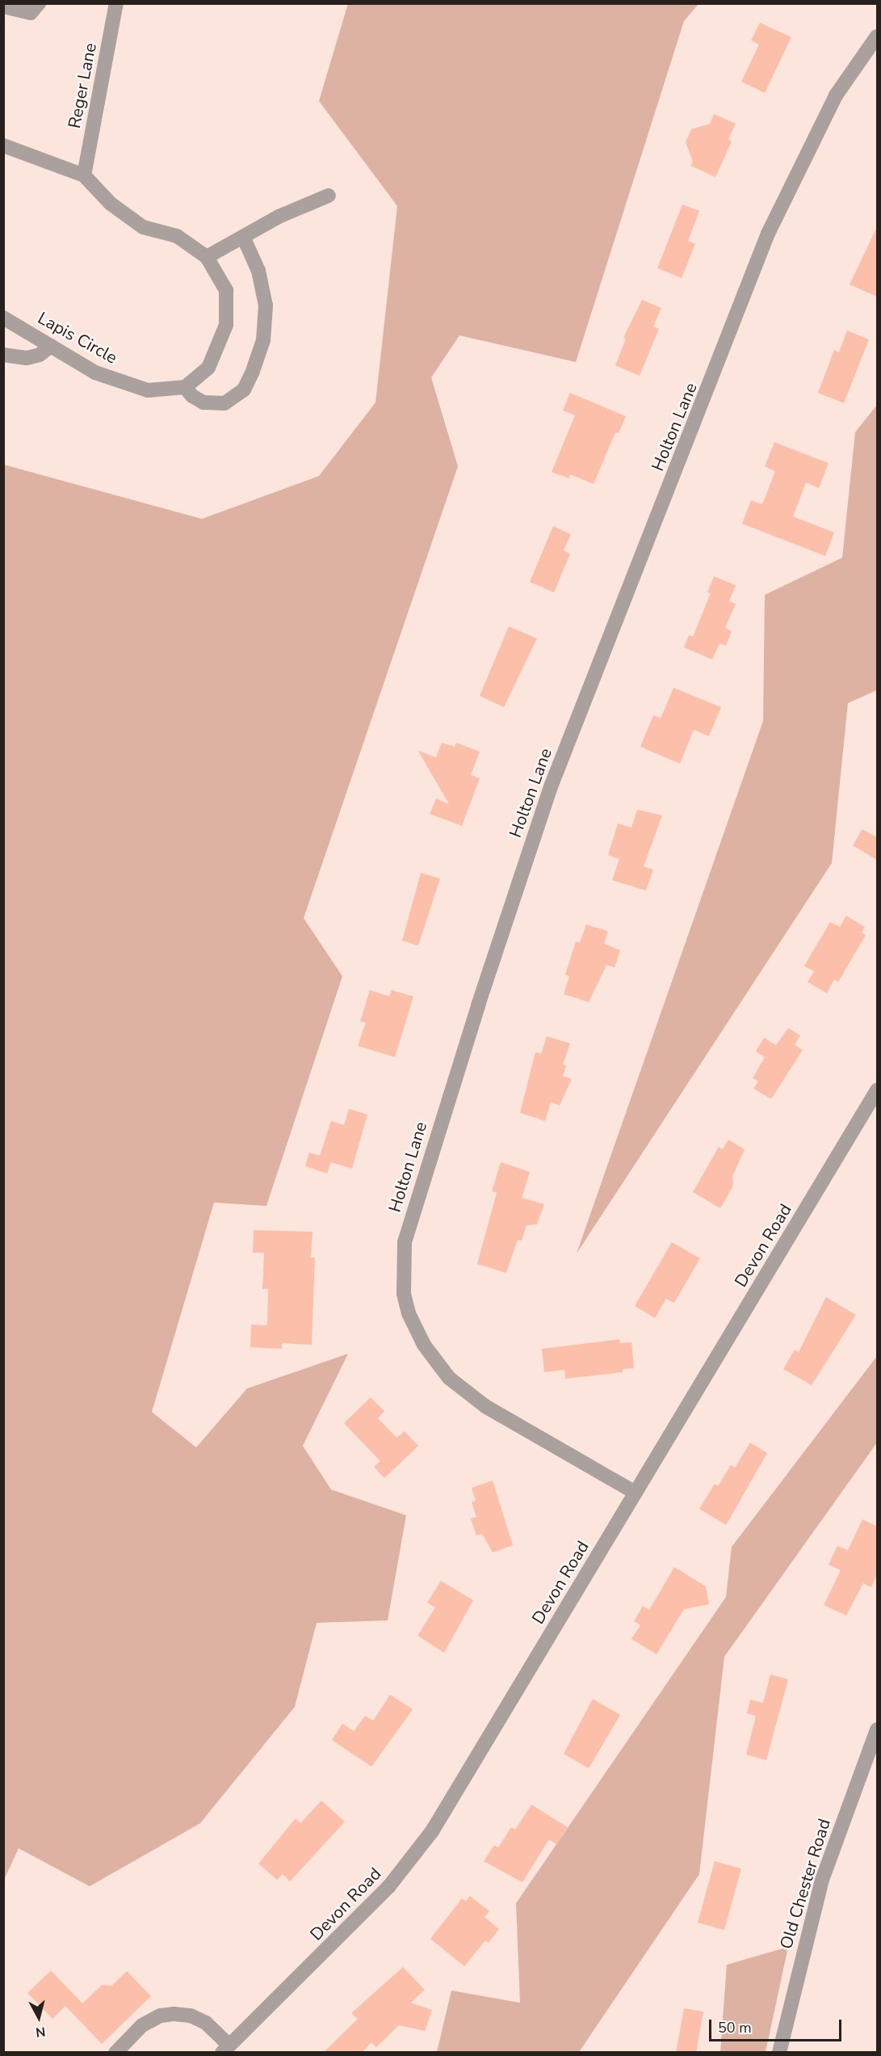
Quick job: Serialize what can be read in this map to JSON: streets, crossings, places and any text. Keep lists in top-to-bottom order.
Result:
{
  "streets": {
    "street": [
      "Reger Lane",
      "Lapis Circle",
      "Holton Lane",
      "Devon Road",
      "Old Chester Road"
    ]
  },
  "crossings": [
    ["Holton Lane", "Devon Road"]
  ],
  "scale_bar": "50 m",
  "north": "bottom"
}
